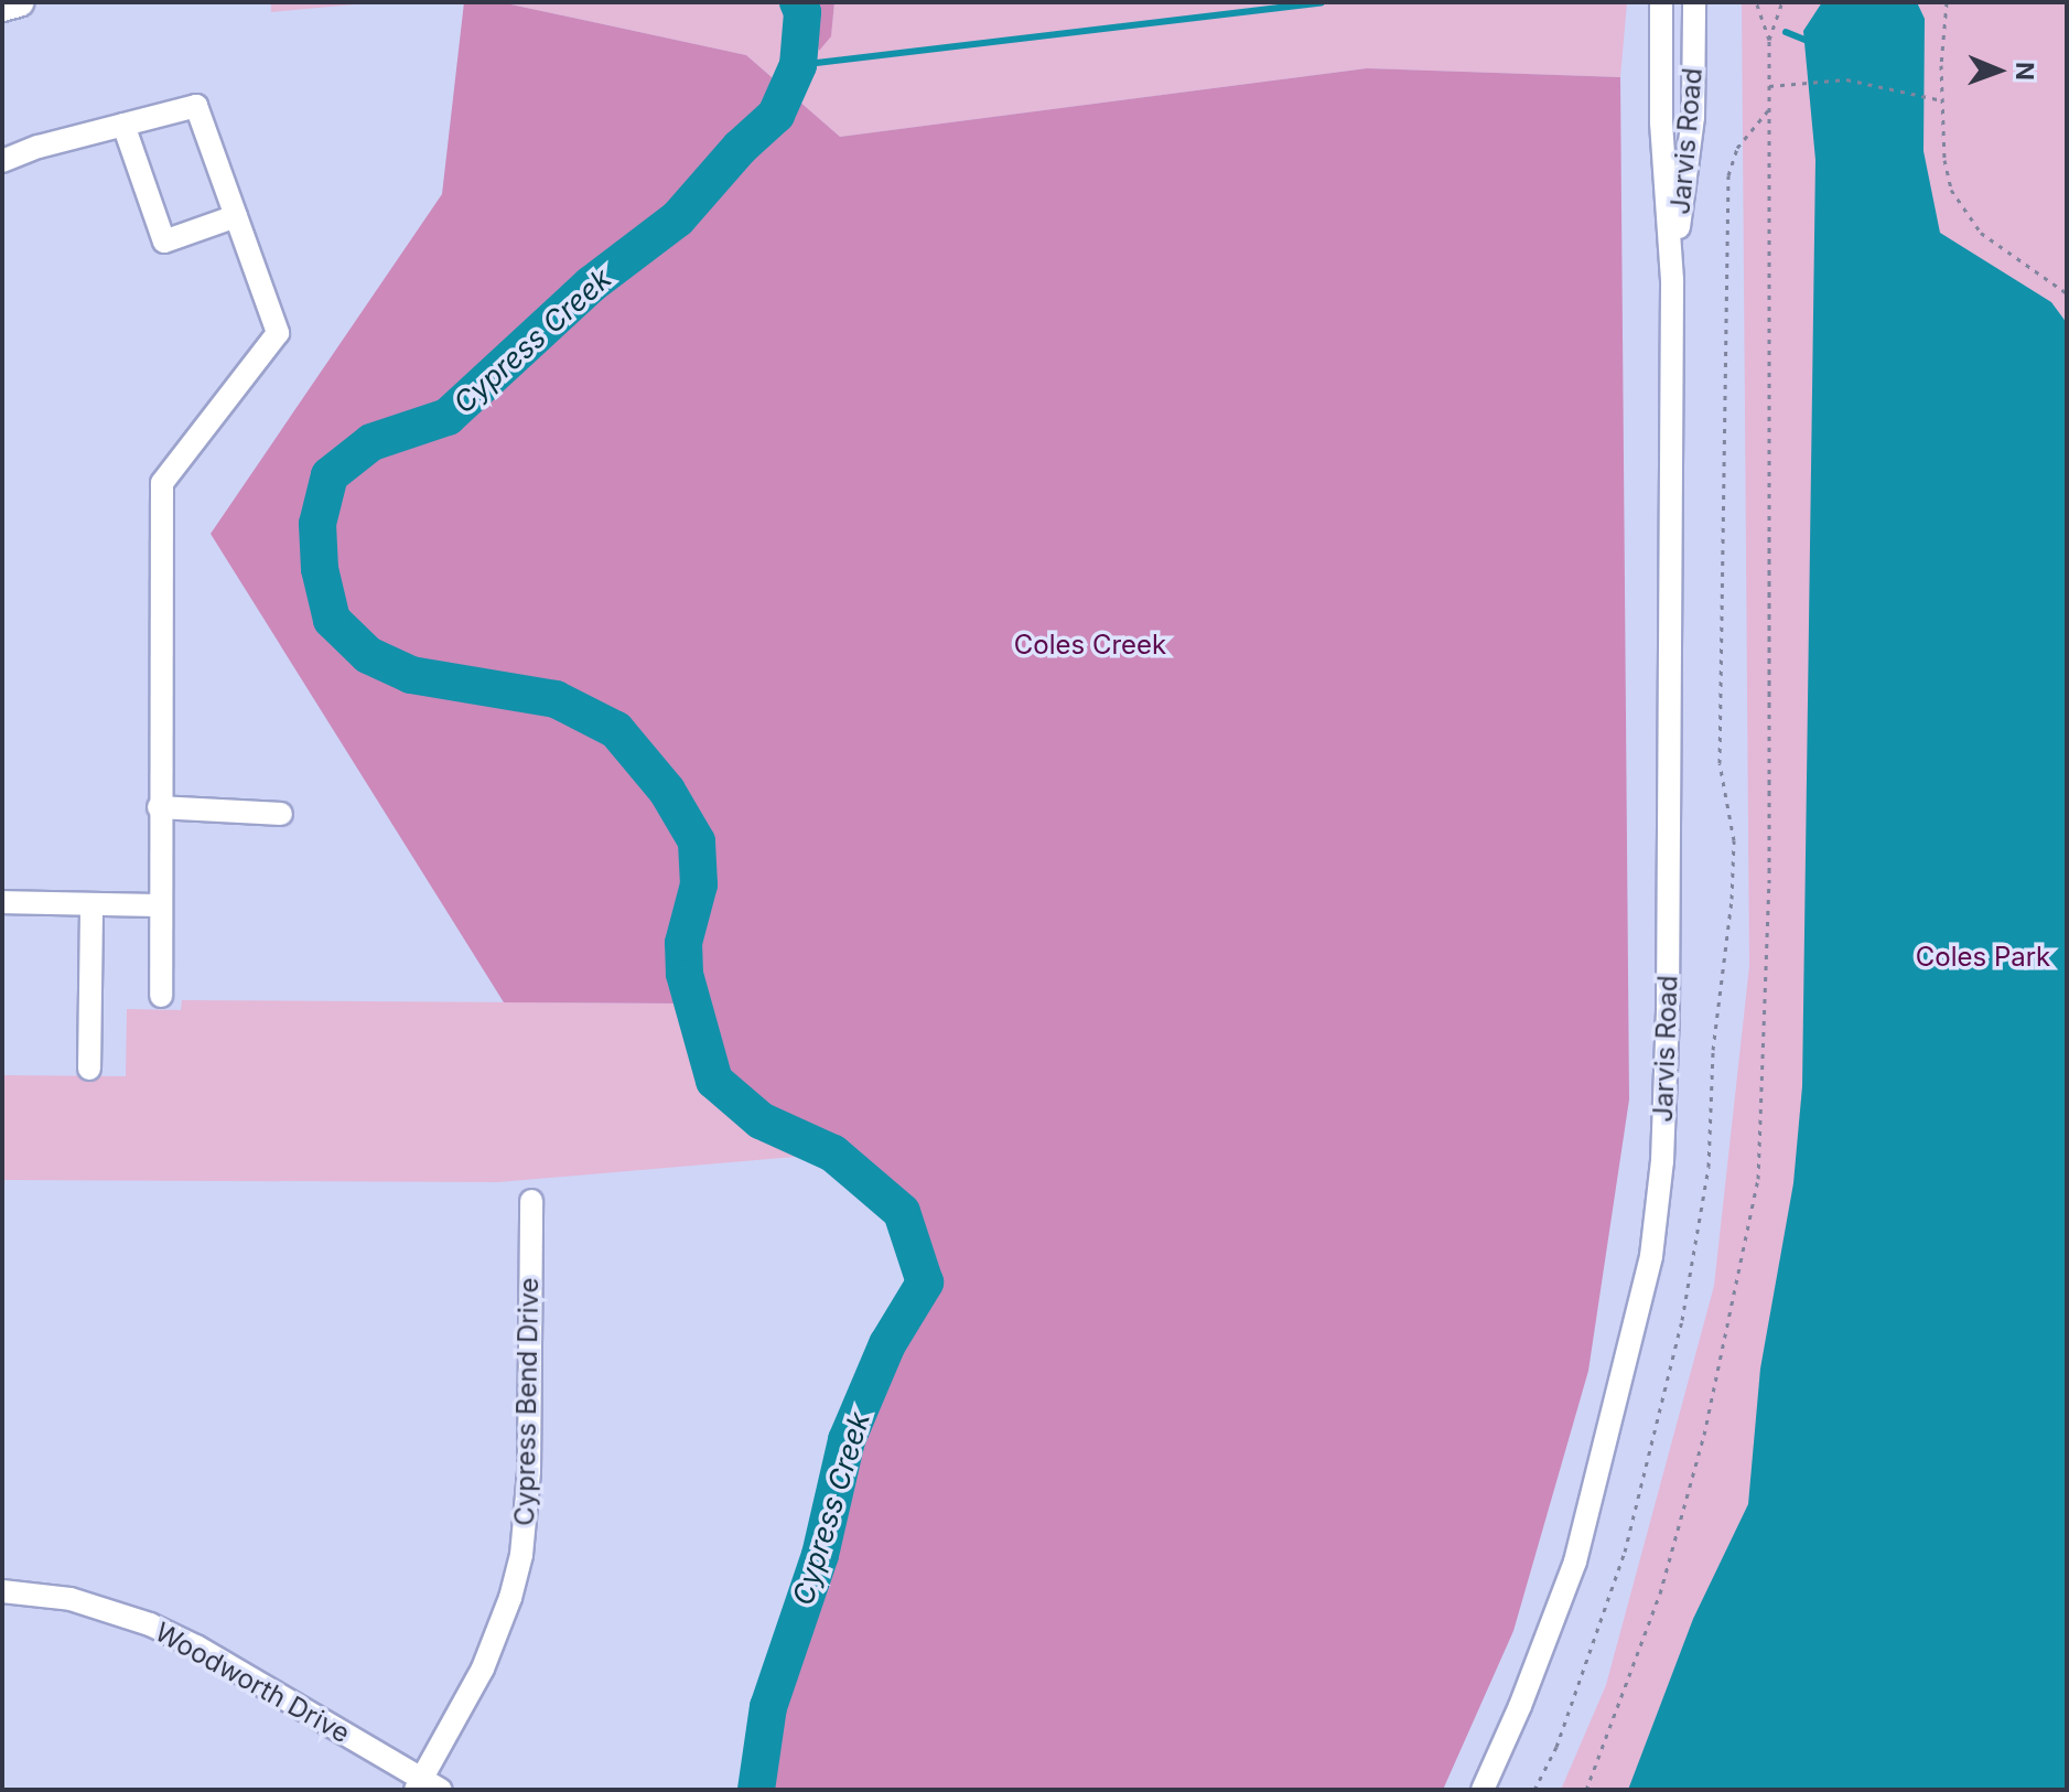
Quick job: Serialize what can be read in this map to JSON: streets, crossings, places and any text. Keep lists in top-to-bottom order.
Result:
{
  "streets": {
    "street": ["Jarvis Road", "Cypress Bend Drive", "Woodworth Drive"]
  },
  "crossings": [
    ["Cypress Bend Drive", "Woodworth Drive"]
  ],
  "water": ["Cypress Creek"],
  "parks": ["Coles Creek", "Coles Park"],
  "north": "right"
}
